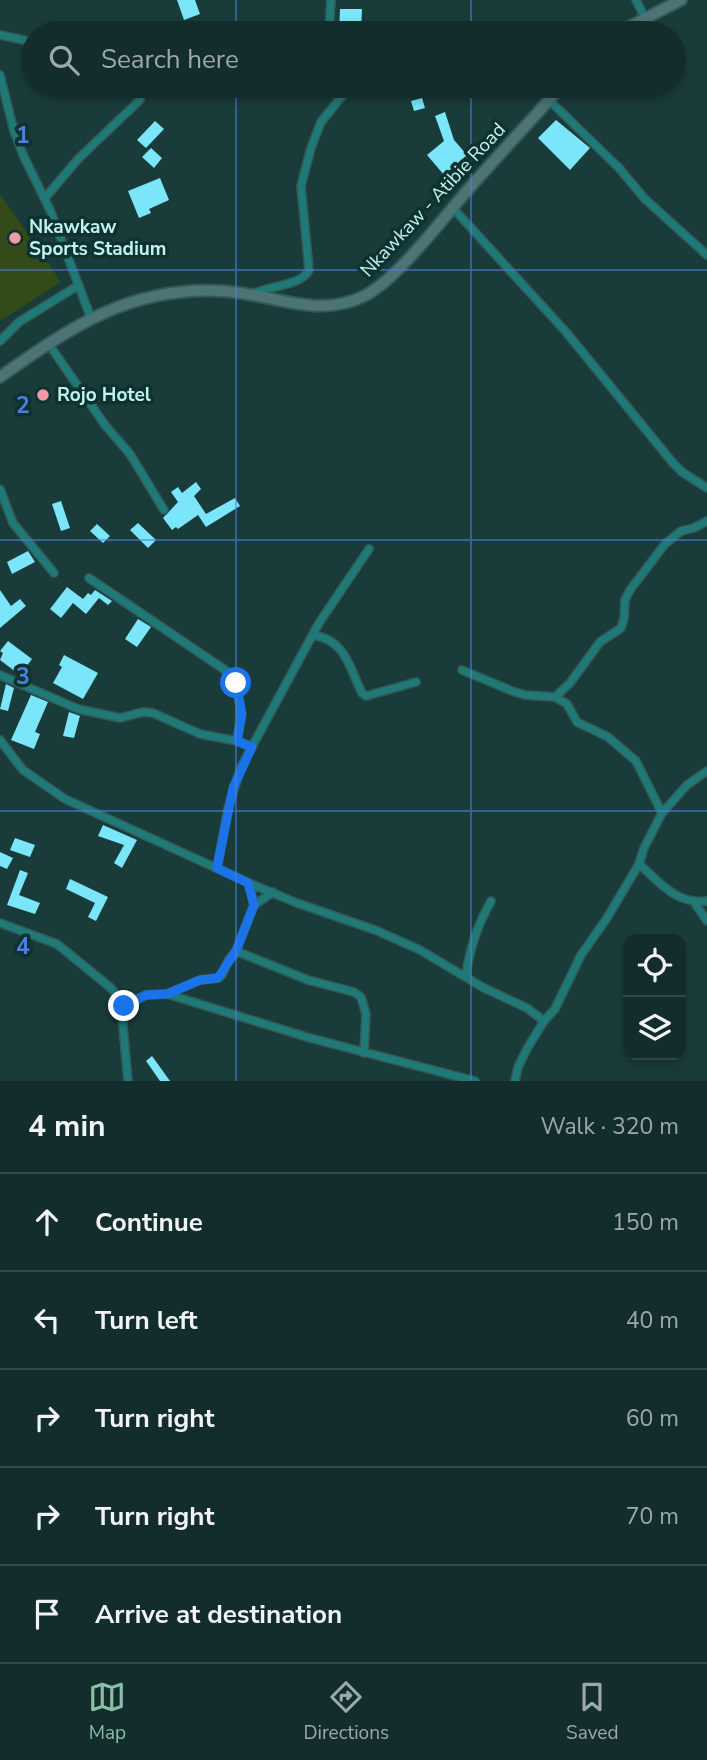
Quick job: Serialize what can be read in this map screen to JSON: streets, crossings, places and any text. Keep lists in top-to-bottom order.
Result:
{
  "streets": {
    "main road": ["Nkawkaw - Atibie Road"]
  },
  "places": ["Nkawkaw Sports Stadium", "Rojo Hotel"],
  "page": {
    "search": "Search here",
    "heading": ["4 min", "Walk · 320 m"],
    "list": [
      ["Continue", "150 m"],
      ["Turn left", "40 m"],
      ["Turn right", "60 m"],
      ["Turn right", "70 m"],
      "Arrive at destination"
    ],
    "nav": ["Map", "Directions", "Saved"]
  },
  "grid": {
    "rows": [
      "1",
      "2",
      "3",
      "4"
    ]
  }
}
